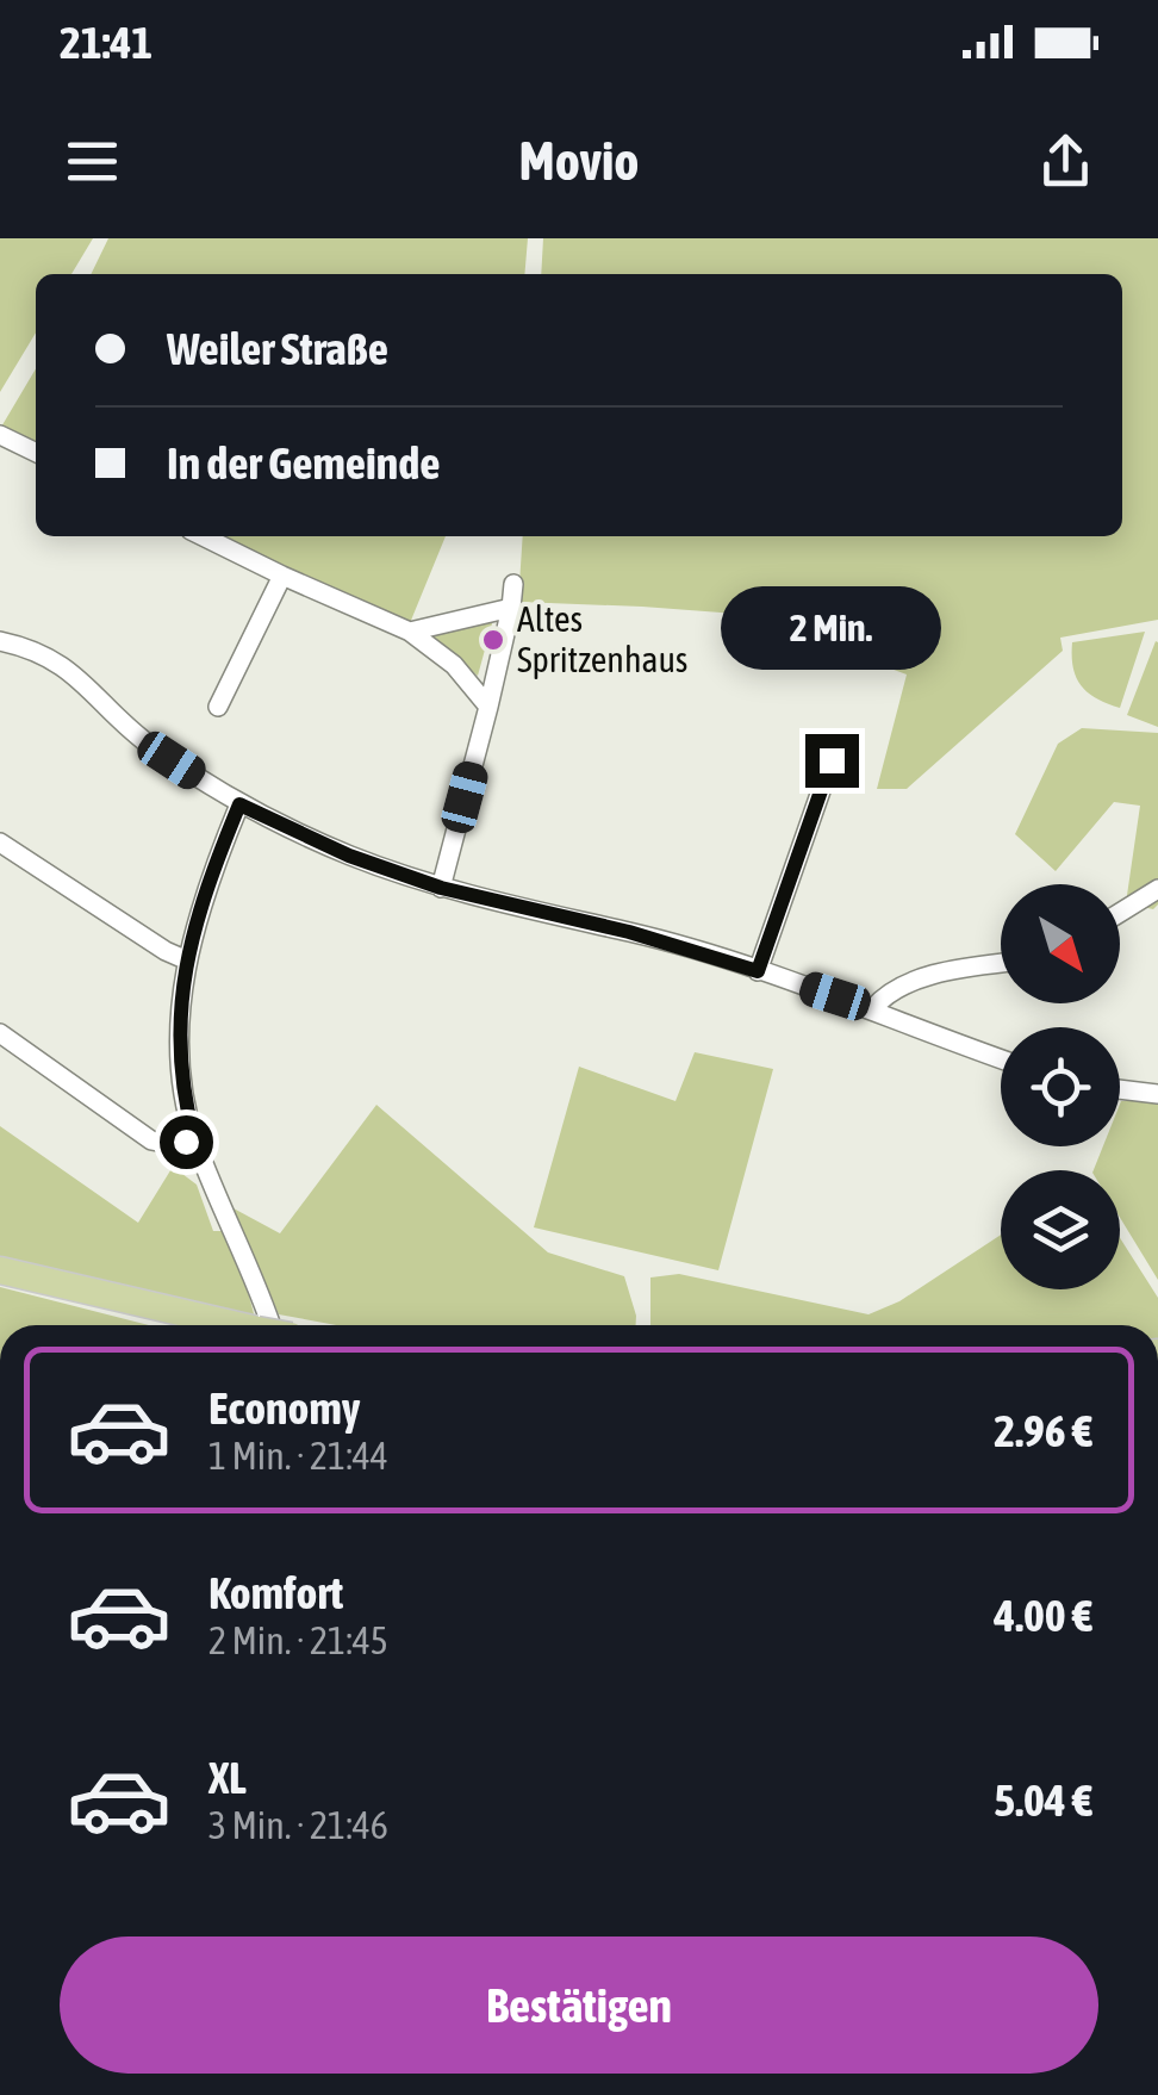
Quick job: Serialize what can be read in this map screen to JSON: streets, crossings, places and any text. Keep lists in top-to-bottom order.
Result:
{
  "places": ["Altes Spritzenhaus"],
  "north": "bottom right",
  "page": {
    "status": "21:41",
    "header": "Movio",
    "banner": ["Weiler Straße", "In der Gemeinde"],
    "bubble": "2 Min.",
    "list": [
      {
        "name": "Economy",
        "note": "1 Min. · 21:44",
        "value": "2.96 €"
      },
      {
        "name": "Komfort",
        "note": "2 Min. · 21:45",
        "value": "4.00 €"
      },
      {
        "name": "XL",
        "note": "3 Min. · 21:46",
        "value": "5.04 €"
      }
    ],
    "buttons": "Bestätigen"
  }
}
